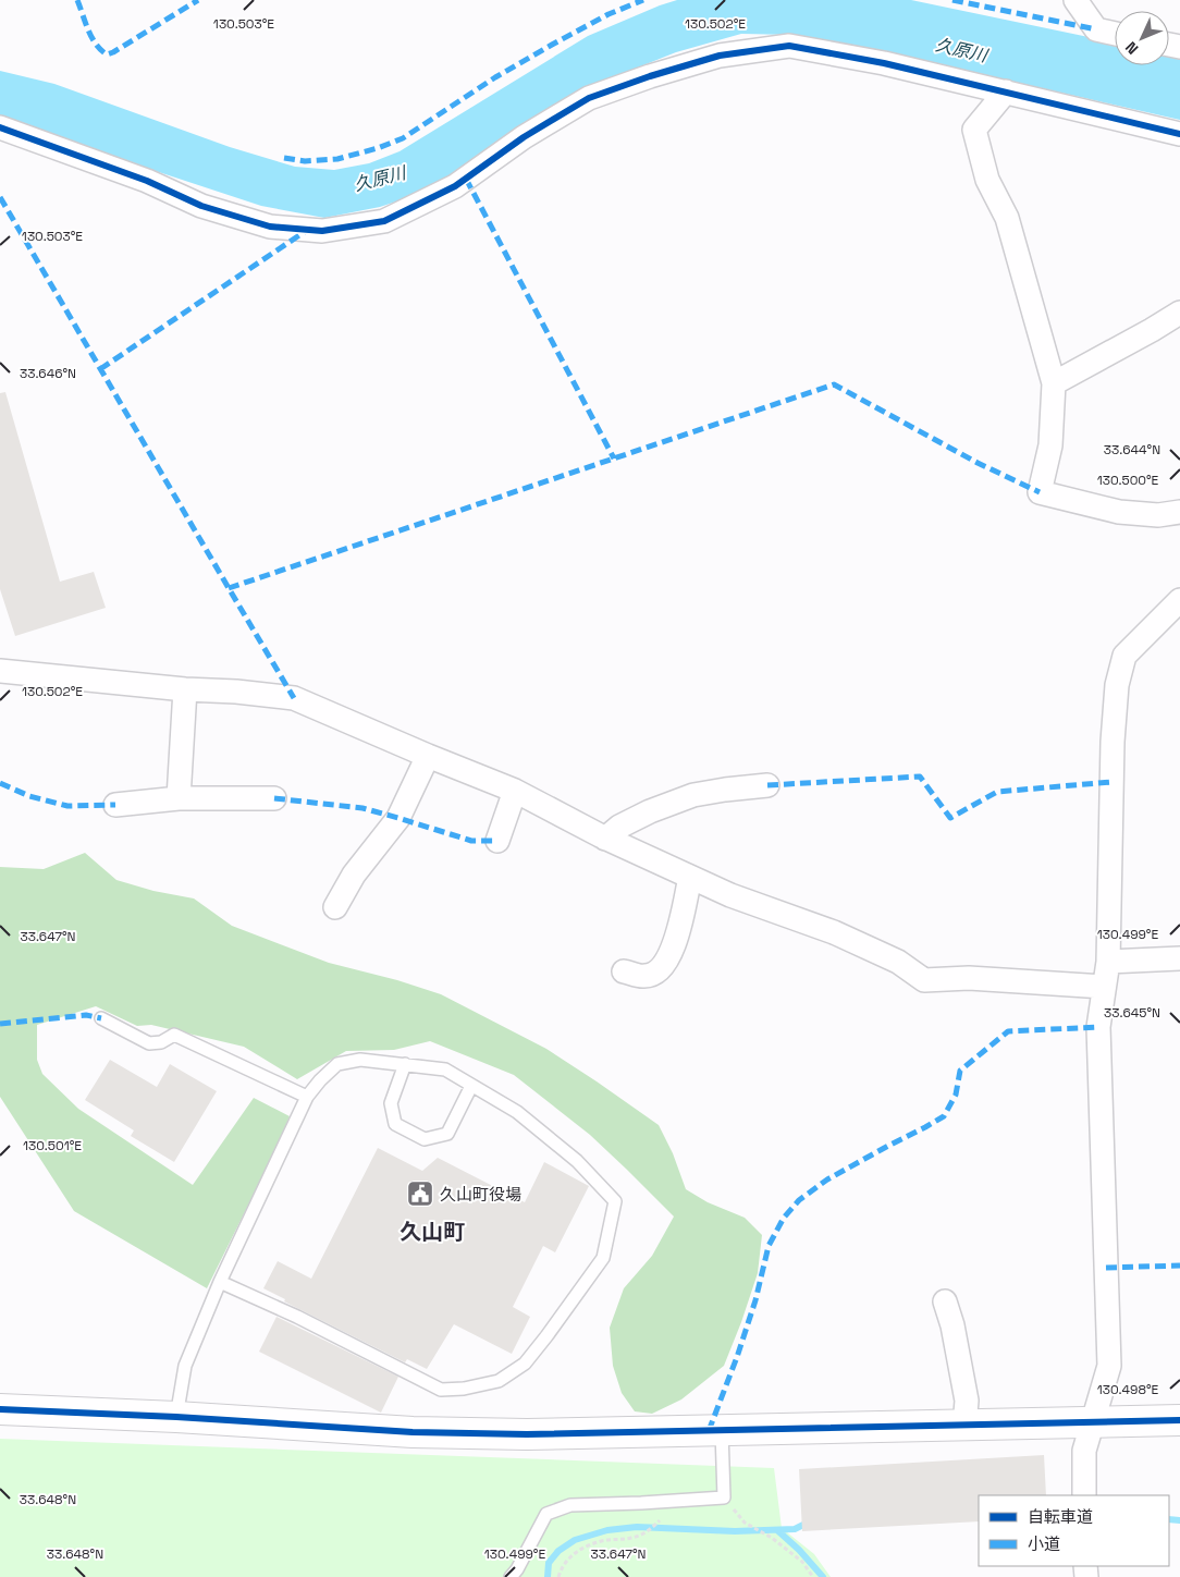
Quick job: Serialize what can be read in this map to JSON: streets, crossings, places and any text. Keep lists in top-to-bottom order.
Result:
{
  "districts": ["久山町"],
  "water": ["久原川"],
  "places": {
    "public building": ["久山町役場"]
  },
  "legend": ["自転車道", "小道"],
  "north": "bottom left",
  "coordinates": [
    "130.503°E",
    "130.502°E",
    "33.646°N",
    "33.644°N",
    "130.500°E",
    "130.499°E",
    "33.647°N",
    "33.645°N",
    "130.501°E",
    "130.498°E",
    "33.648°N"
  ]
}
